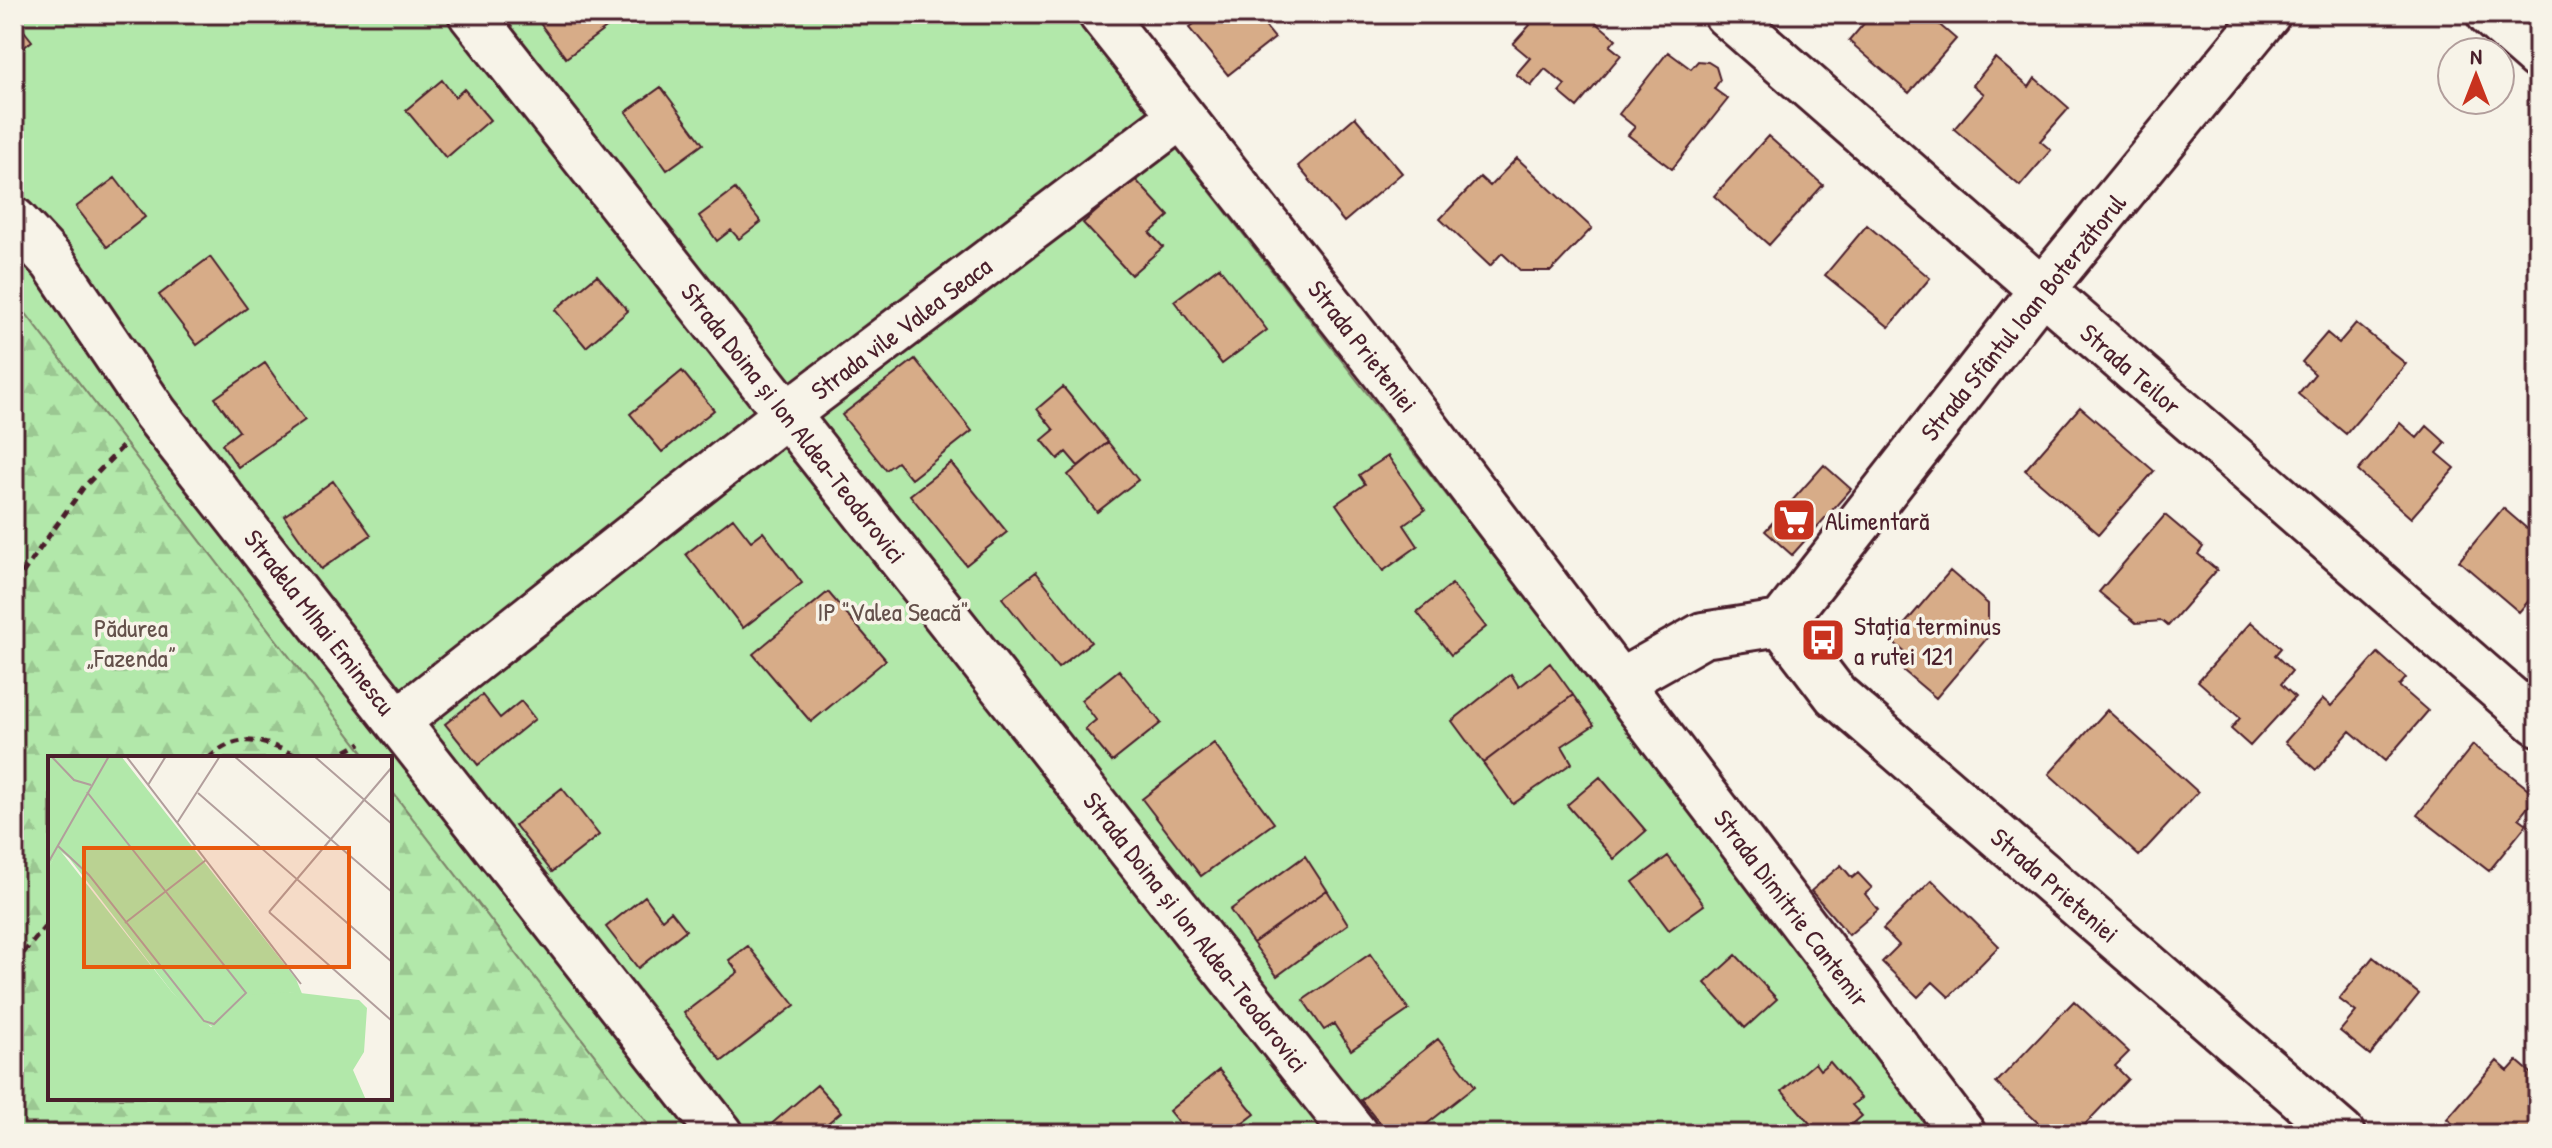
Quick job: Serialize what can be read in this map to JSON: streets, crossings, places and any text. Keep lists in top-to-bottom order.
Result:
{
  "streets": {
    "street": [
      "Strada Sfântul Ioan Boterzătorul",
      "Strada vile Valea Seaca",
      "Strada Prieteniei",
      "Strada Teilor",
      "Strada Doina și Ion Aldea-Teodorovici",
      "Stradela MIhai Eminescu",
      "Strada Dimitrie Cantemir"
    ]
  },
  "crossings": [
    ["Strada Sfântul Ioan Boterzătorul", "Strada Prieteniei"],
    ["Strada Sfântul Ioan Boterzătorul", "Strada Teilor"],
    ["Strada vile Valea Seaca", "Strada Prieteniei"],
    ["Strada vile Valea Seaca", "Strada Doina și Ion Aldea-Teodorovici"],
    ["Strada vile Valea Seaca", "Stradela MIhai Eminescu"],
    ["Strada Prieteniei", "Strada Dimitrie Cantemir"]
  ],
  "parks": ["IP \"Valea Seacă\"", "Pădurea „Fazenda”"],
  "places": {
    "supermarket": ["Alimentară"],
    "bus stop": ["Stația terminus a rutei 121"]
  },
  "north": "top"
}
